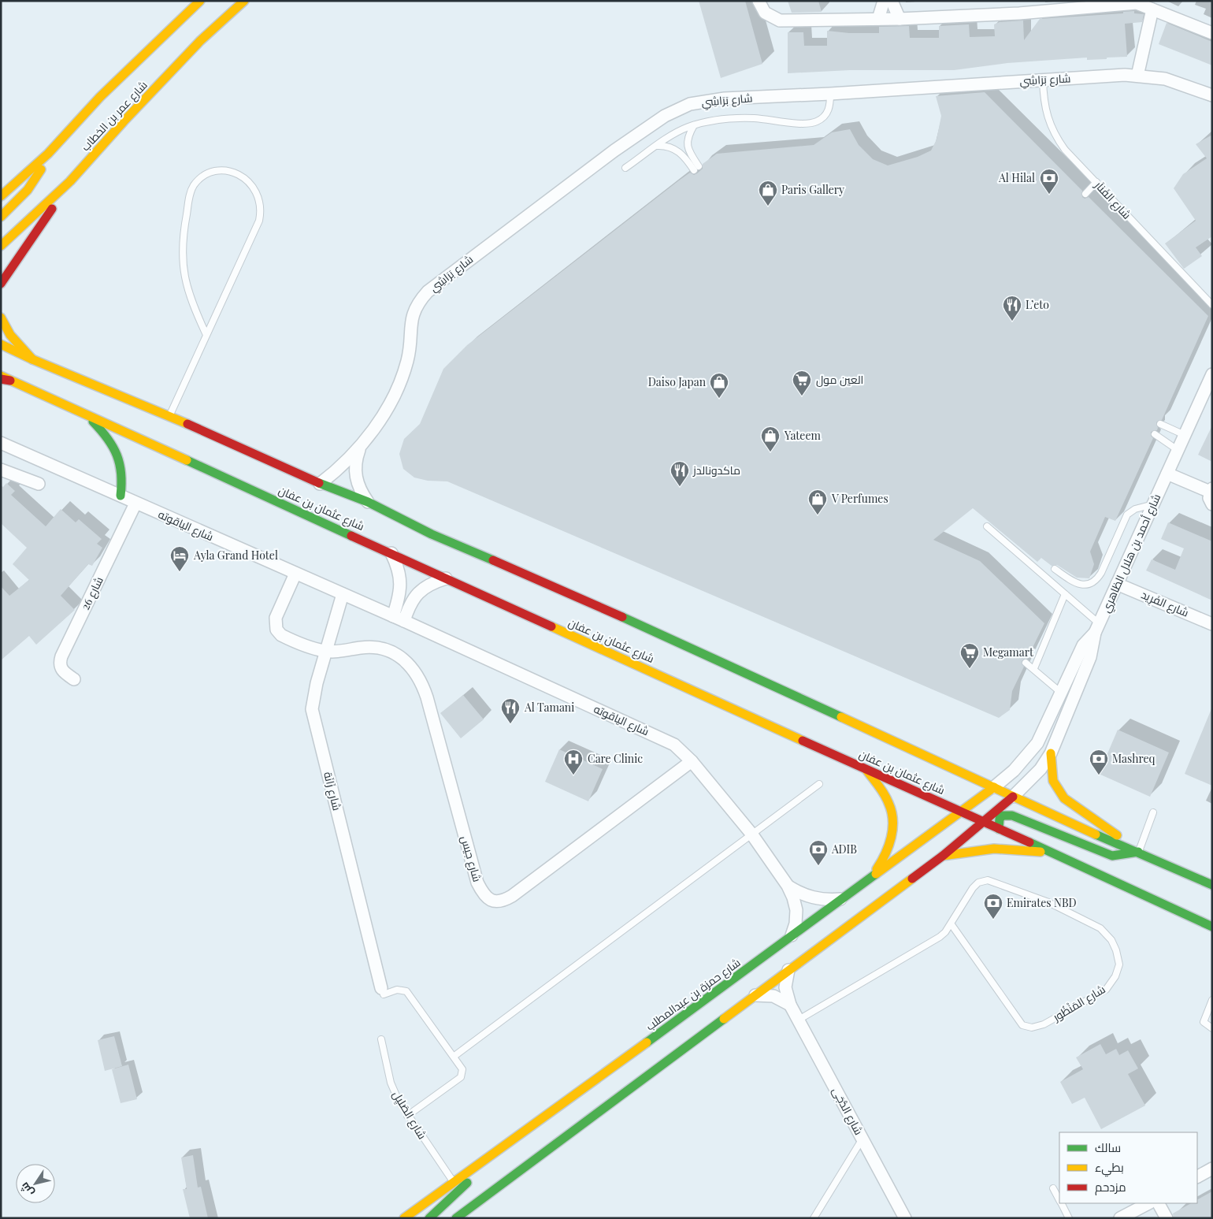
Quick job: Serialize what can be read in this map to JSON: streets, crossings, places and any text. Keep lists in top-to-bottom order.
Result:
{
  "streets": {
    "main road": ["شارع عمر بن الخطاب", "شارع عثمان بن عفان", "شارع حمزة بن عبدالمطلب"],
    "street": [
      "شارع بَرَاشِي",
      "شارع الياقوته",
      "شارع أحمد بن هلال الظاهري",
      "شارع 26",
      "شارع الفَرِيد",
      "شارع زَانَة",
      "شارع جيس",
      "شارع الدُّجَى"
    ],
    "lane": ["شارع الفَناَر", "شارع المَنْظُور", "شارع الصَليِل"]
  },
  "crossings": [
    ["شارع بَرَاشِي", "شارع الفَناَر"],
    ["شارع بَرَاشِي", "شارع عثمان بن عفان"],
    ["شارع عثمان بن عفان", "شارع أحمد بن هلال الظاهري"],
    ["شارع عثمان بن عفان", "شارع حمزة بن عبدالمطلب"],
    ["شارع الياقوته", "شارع 26"],
    ["شارع الياقوته", "شارع زَانَة"],
    ["شارع الياقوته", "شارع جيس"],
    ["شارع الياقوته", "شارع حمزة بن عبدالمطلب"],
    ["شارع أحمد بن هلال الظاهري", "شارع الفَرِيد"],
    ["شارع أحمد بن هلال الظاهري", "شارع حمزة بن عبدالمطلب"],
    ["شارع زَانَة", "شارع جيس"],
    ["شارع حمزة بن عبدالمطلب", "شارع الصَليِل"],
    ["شارع المَنْظُور", "شارع الدُّجَى"]
  ],
  "places": {
    "bank": [
      "Al Hilal",
      "Mashreq",
      "ADIB",
      "Emirates NBD"
    ],
    "shop": [
      "Paris Gallery",
      "Daiso Japan",
      "Yateem",
      "V Perfumes"
    ],
    "restaurant": ["L’eto", "ماكدونالدز", "Al Tamani"],
    "supermarket": ["العين مول", "Megamart"],
    "hotel": ["Ayla Grand Hotel"],
    "hospital": ["Care Clinic"]
  },
  "legend": ["سالك", "بطيء", "مزدحم"],
  "north": "bottom left"
}
